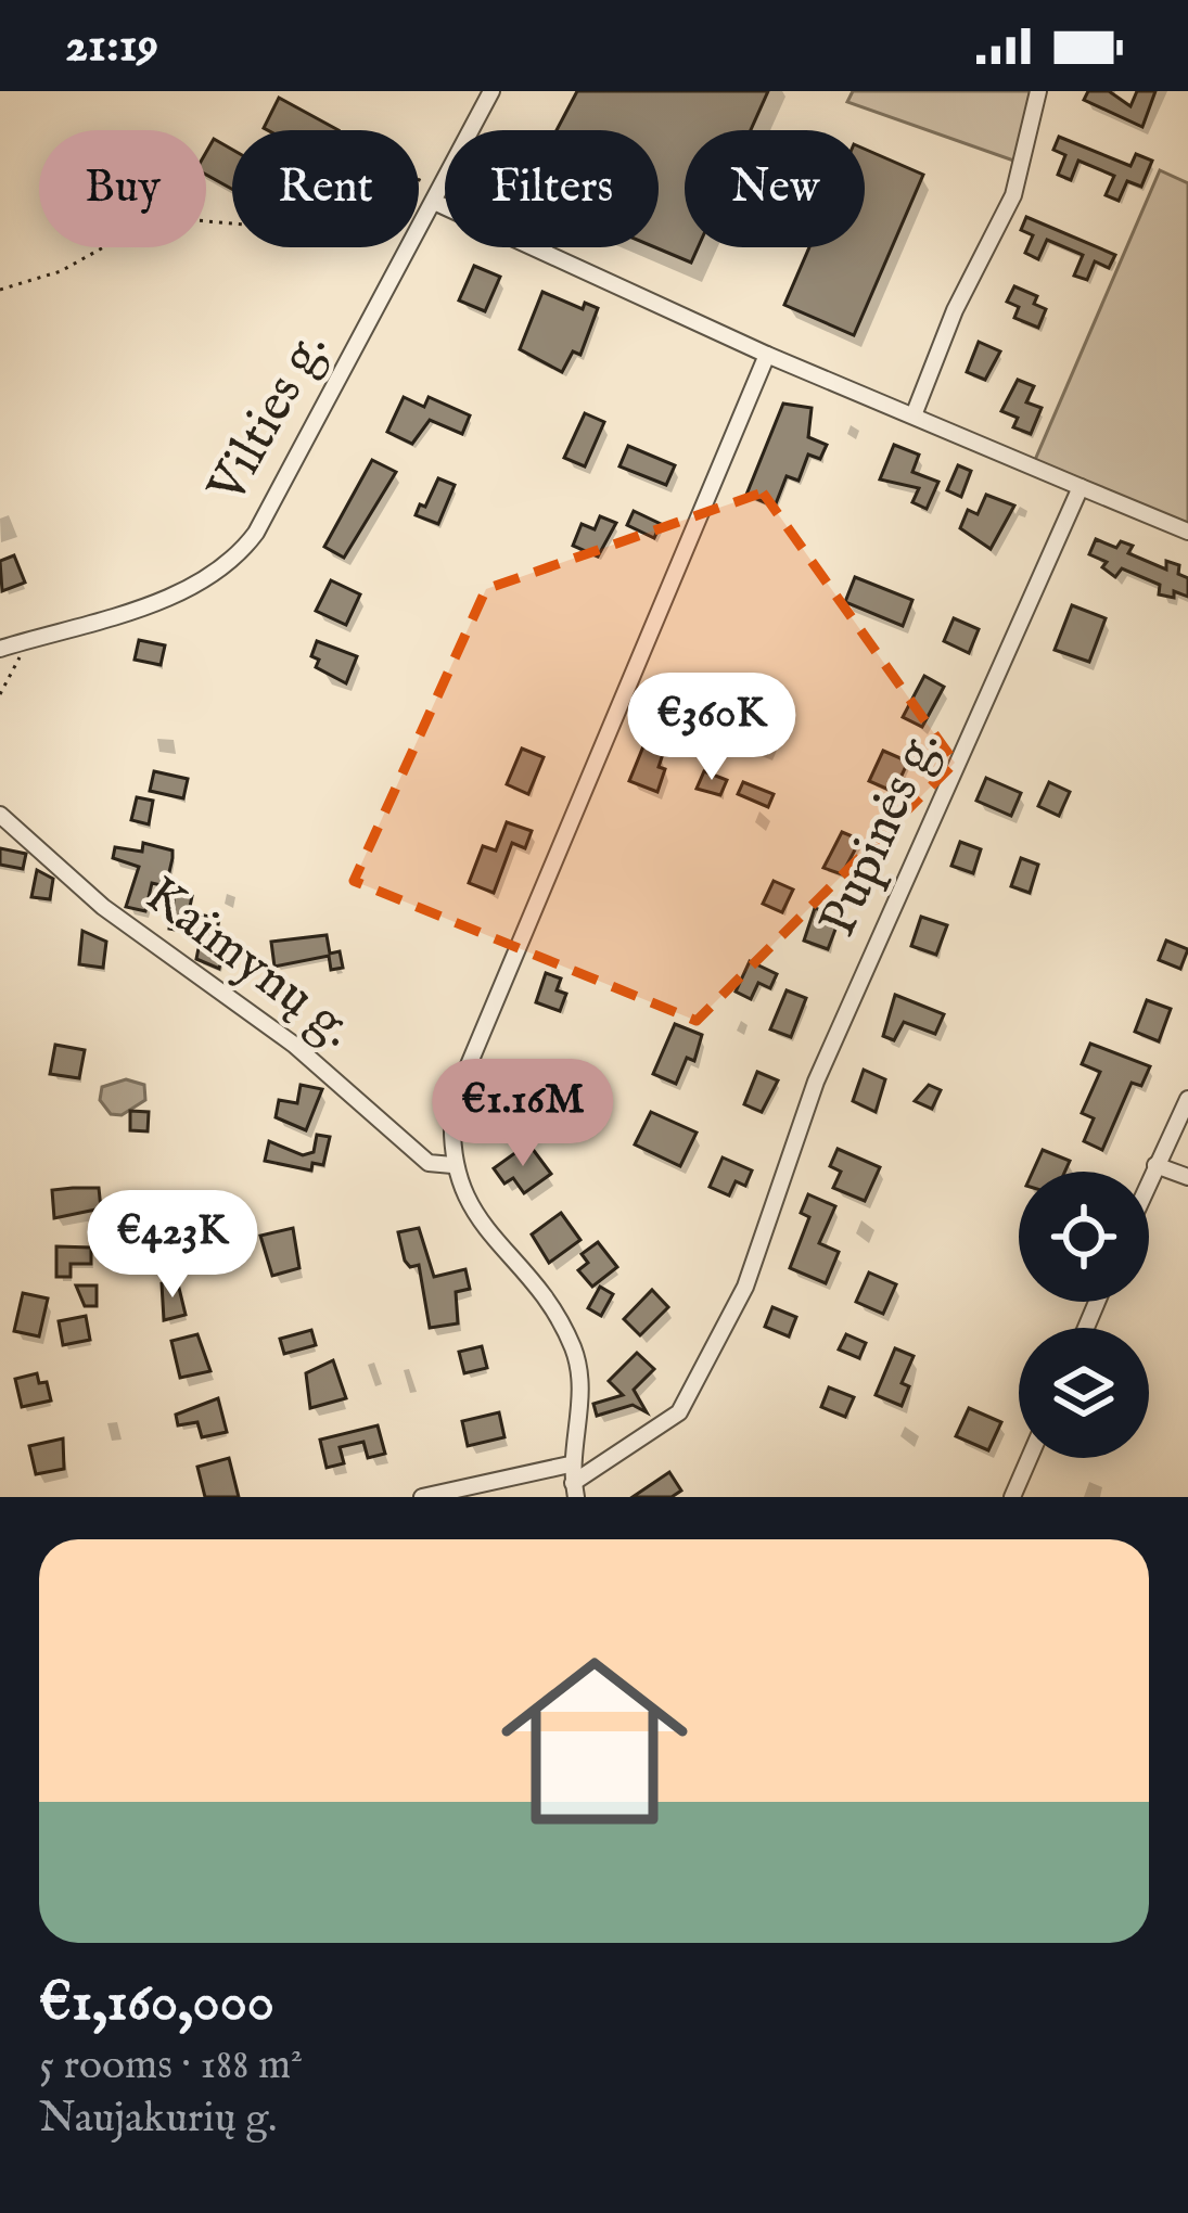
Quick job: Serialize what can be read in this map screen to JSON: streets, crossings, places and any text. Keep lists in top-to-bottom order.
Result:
{
  "streets": {
    "street": ["Vilties g.", "Pupinės g.", "Kaimynų g."]
  },
  "page": {
    "status": "21:19",
    "chip": [
      "Buy",
      "Rent",
      "Filters",
      "New"
    ],
    "price": ["€360K", "€1.16M", "€423K"],
    "list": [
      {
        "name": "€1,160,000",
        "note": "5 rooms · 188 m² · Naujakurių g."
      }
    ]
  }
}
